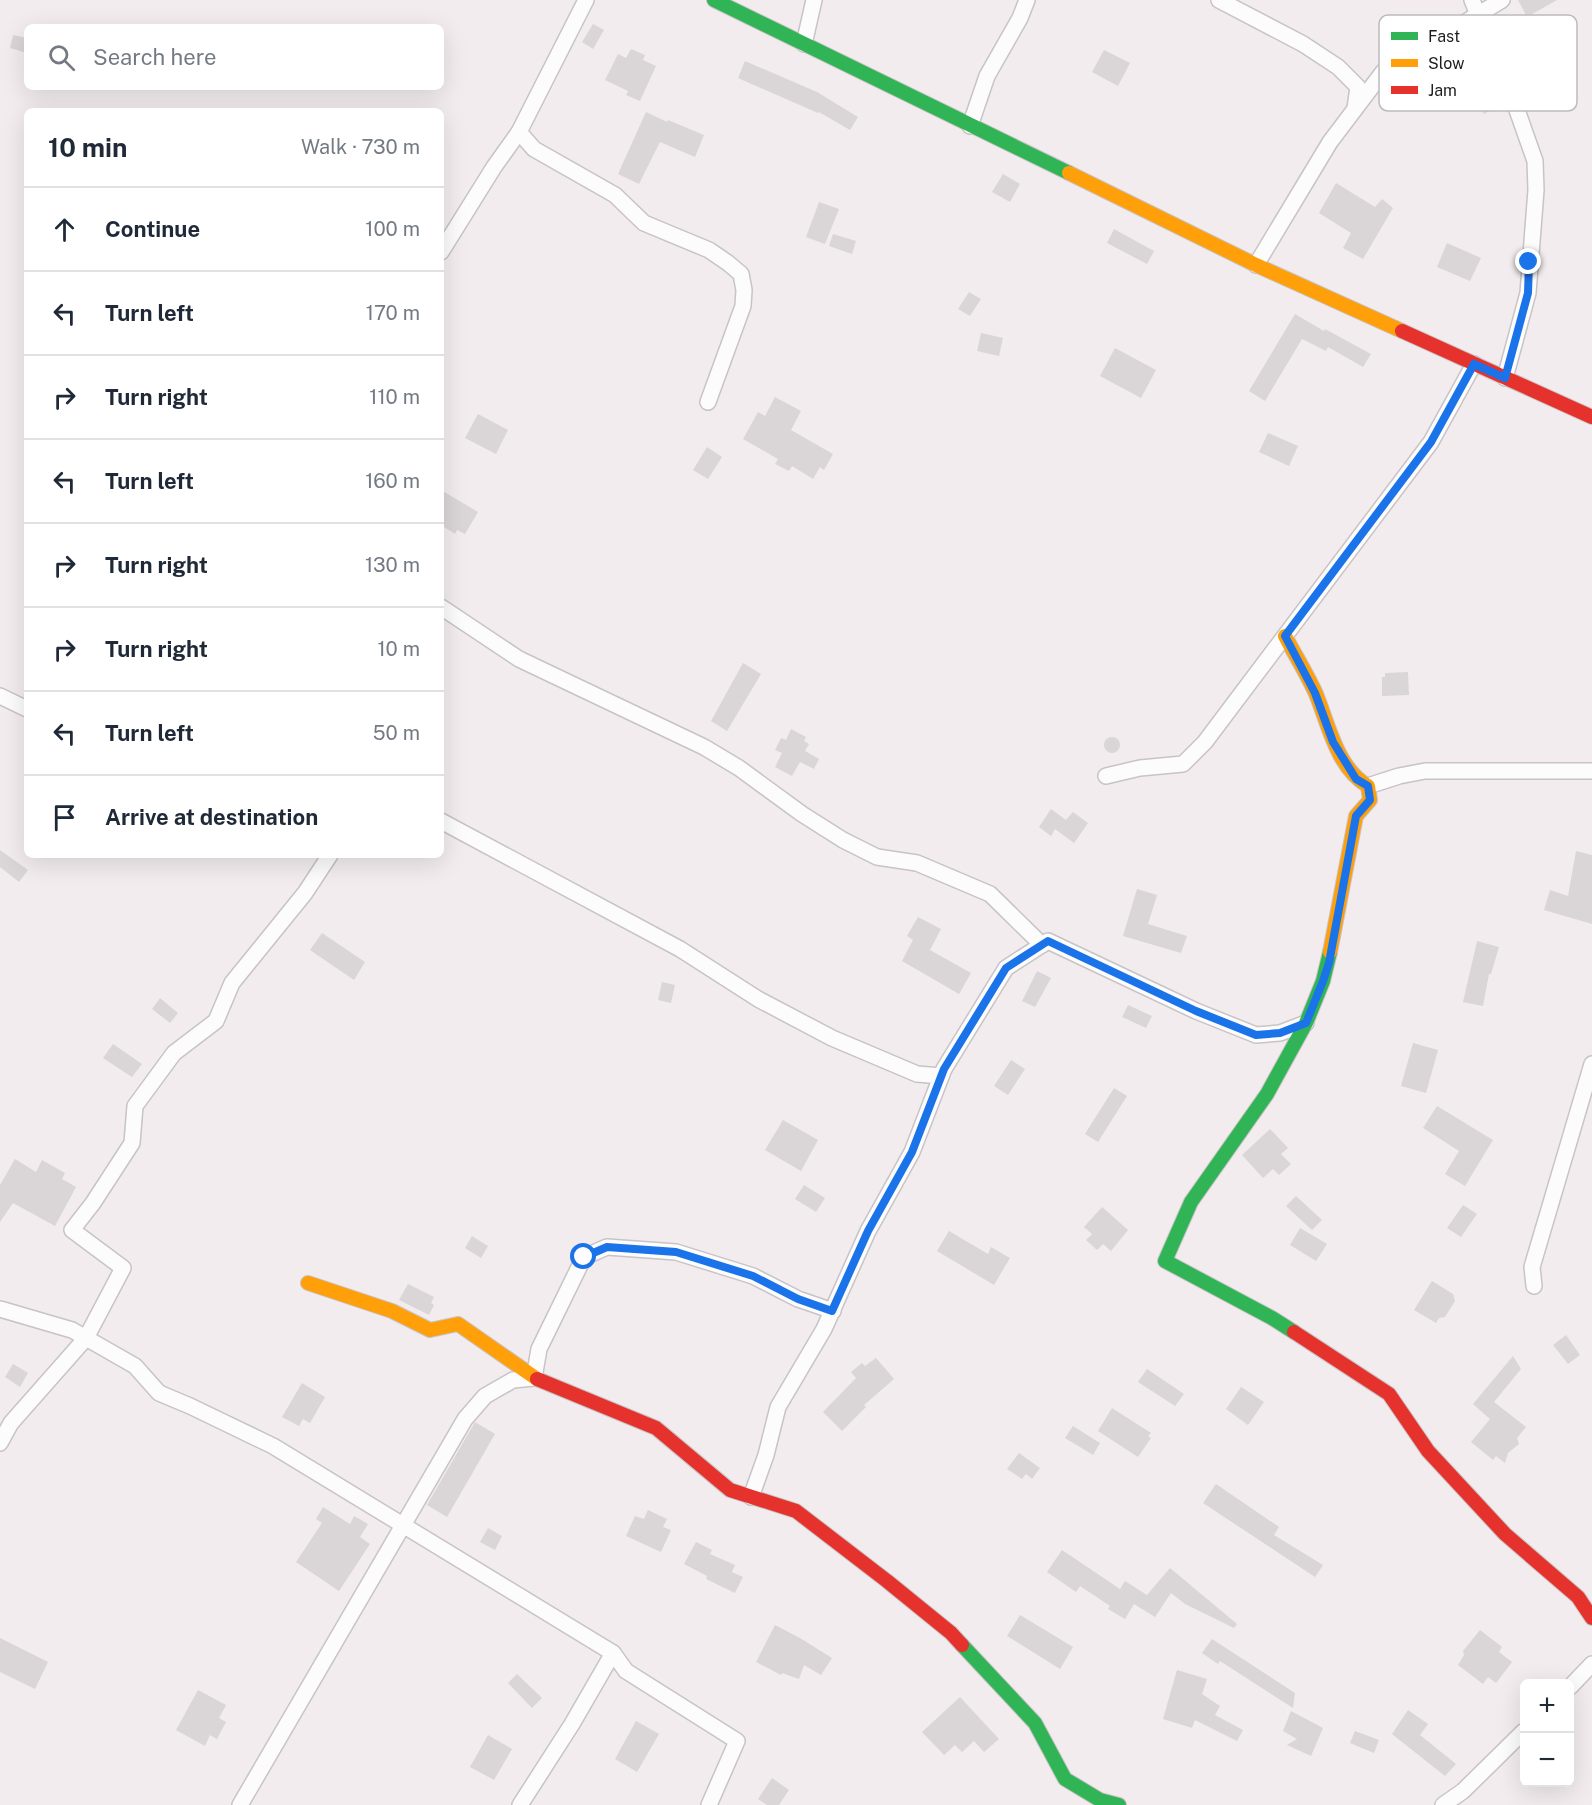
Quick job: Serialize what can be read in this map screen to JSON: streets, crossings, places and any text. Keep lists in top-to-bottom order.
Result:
{
  "legend": ["Fast", "Slow", "Jam"],
  "page": {
    "search": "Search here",
    "heading": ["10 min", "Walk · 730 m"],
    "list": [
      ["Continue", "100 m"],
      ["Turn left", "170 m"],
      ["Turn right", "110 m"],
      ["Turn left", "160 m"],
      ["Turn right", "130 m"],
      ["Turn right", "10 m"],
      ["Turn left", "50 m"],
      "Arrive at destination"
    ],
    "map_buttons": ["+", "−"]
  }
}
